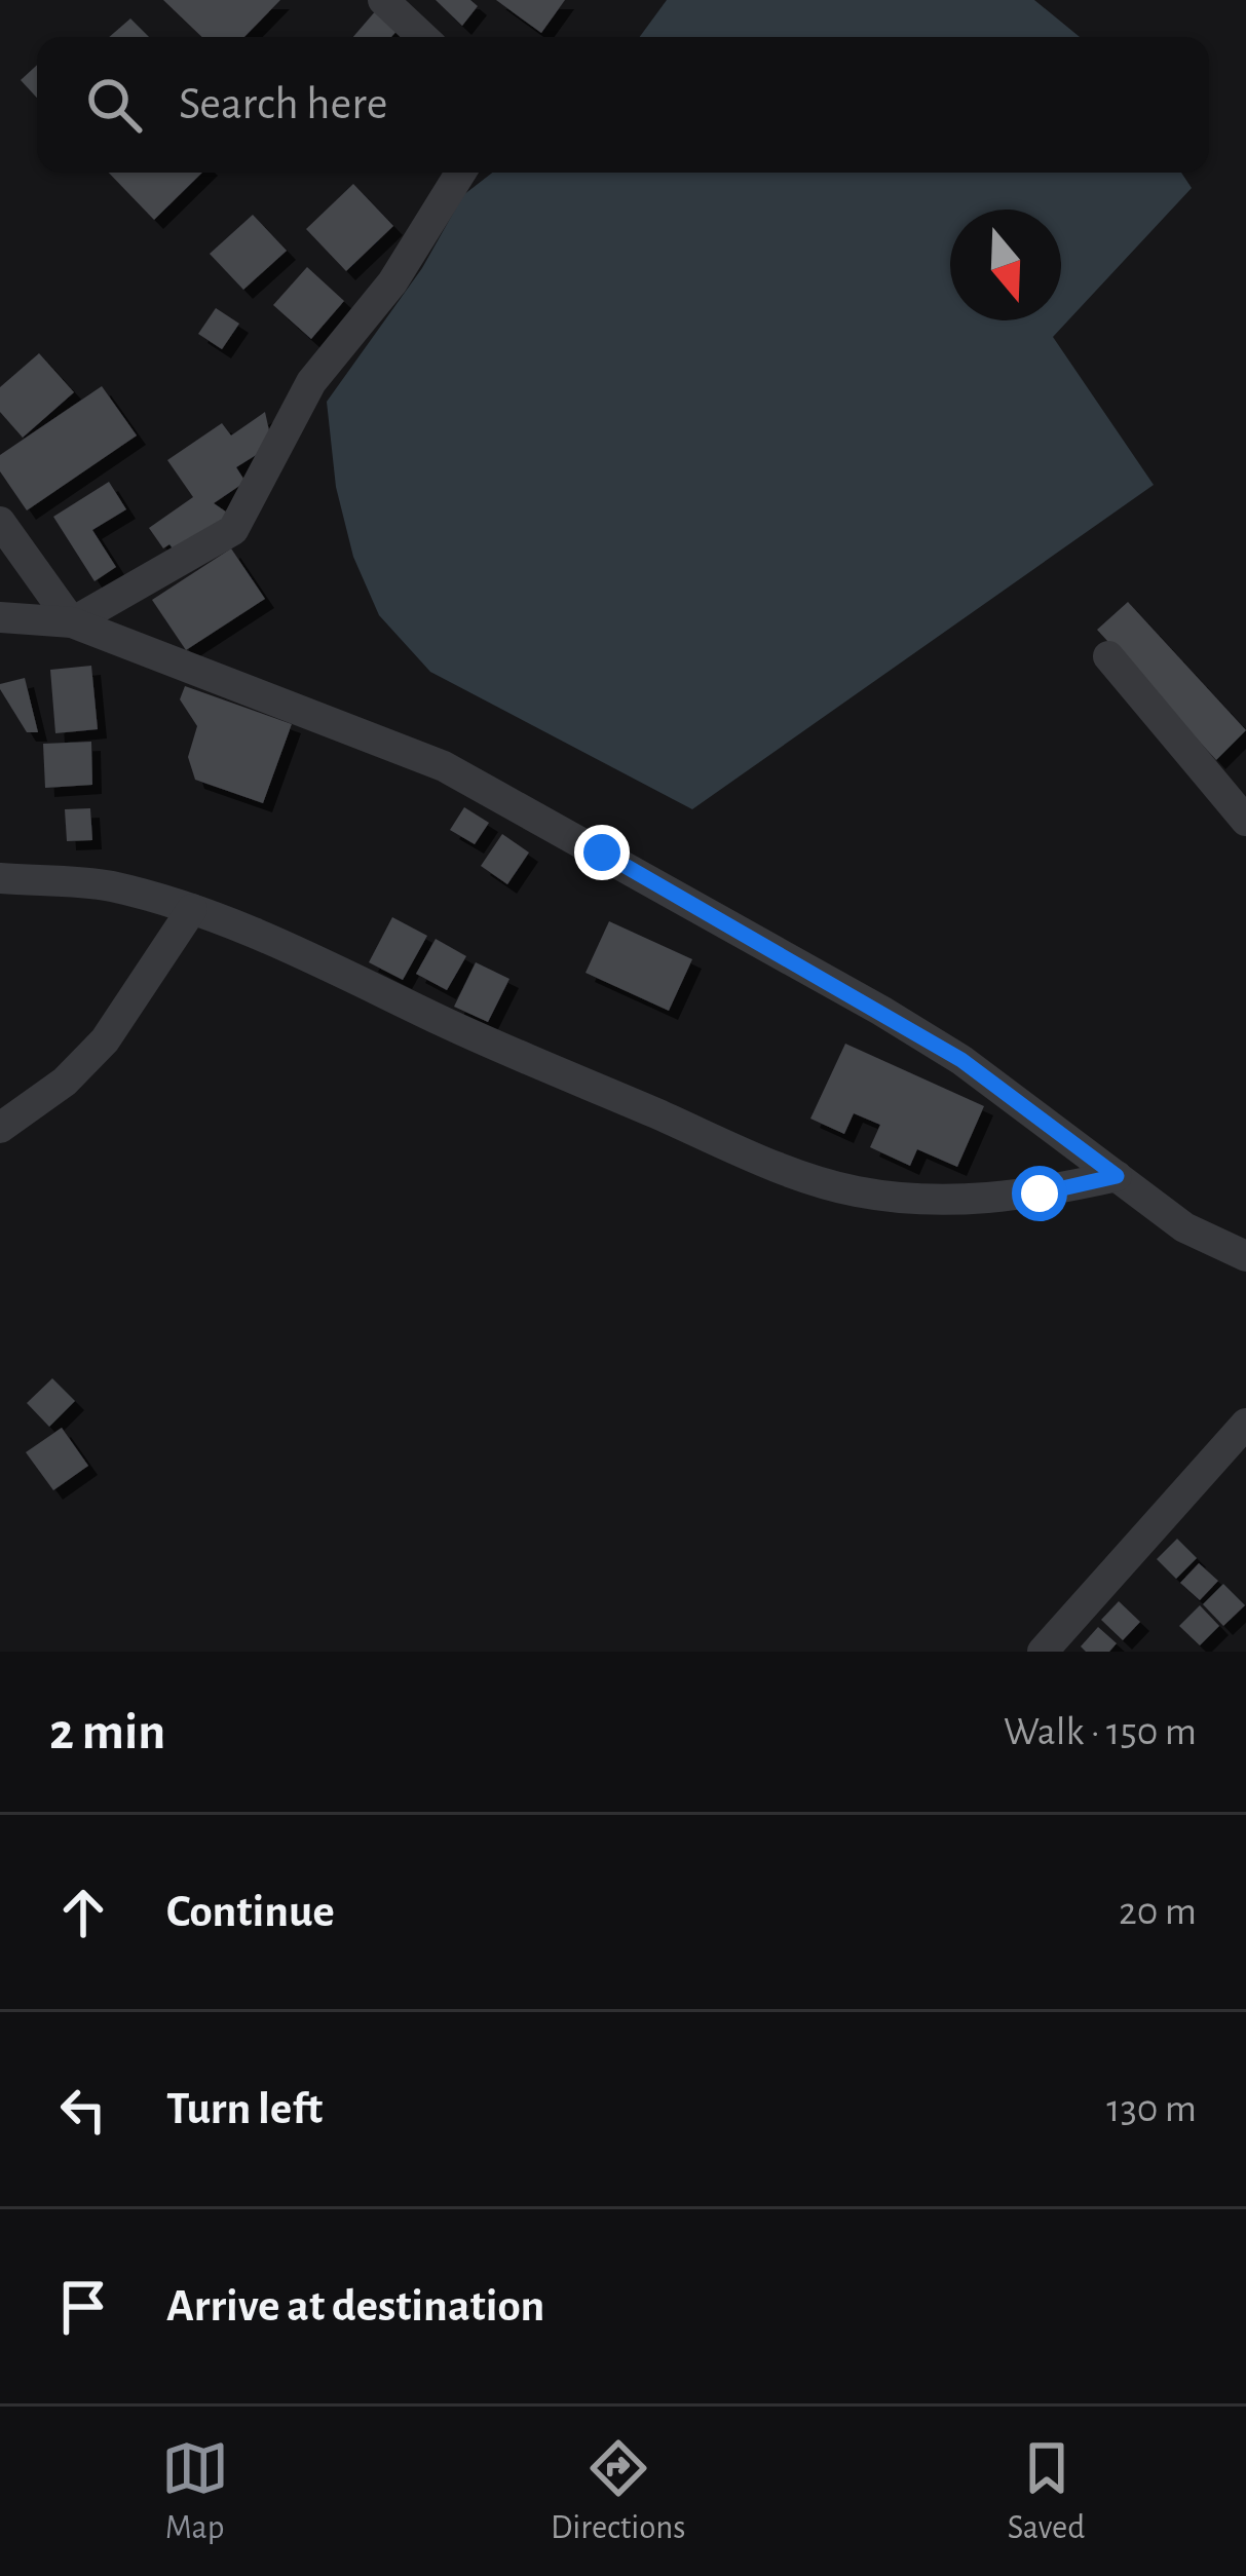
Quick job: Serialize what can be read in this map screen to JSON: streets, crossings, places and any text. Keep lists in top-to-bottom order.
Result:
{
  "north": "bottom",
  "page": {
    "search": "Search here",
    "heading": ["2 min", "Walk · 150 m"],
    "list": [
      ["Continue", "20 m"],
      ["Turn left", "130 m"],
      "Arrive at destination"
    ],
    "nav": ["Map", "Directions", "Saved"]
  }
}
